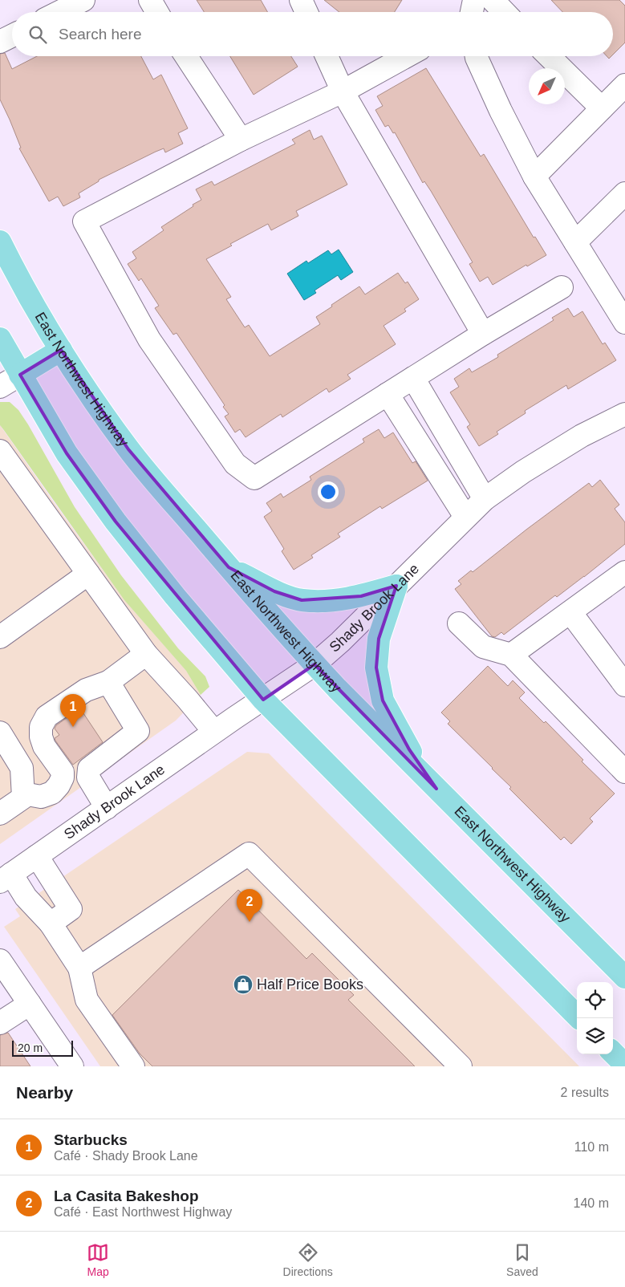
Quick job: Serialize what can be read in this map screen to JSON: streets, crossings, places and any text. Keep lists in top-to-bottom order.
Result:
{
  "streets": {
    "main road": ["East Northwest Highway"],
    "street": ["Shady Brook Lane"]
  },
  "crossings": [
    ["East Northwest Highway", "Shady Brook Lane"]
  ],
  "places": {
    "shop": ["Half Price Books"]
  },
  "scale_bar": "20 m",
  "north": "bottom left",
  "page": {
    "search": "Search here",
    "pins": ["1", "2"],
    "scale": "20 m",
    "heading": ["Nearby", "2 results"],
    "list": [
      {
        "mark": "1",
        "name": "Starbucks",
        "note": "Café · Shady Brook Lane",
        "value": "110 m"
      },
      {
        "mark": "2",
        "name": "La Casita Bakeshop",
        "note": "Café · East Northwest Highway",
        "value": "140 m"
      }
    ],
    "nav": ["Map", "Directions", "Saved"]
  }
}
